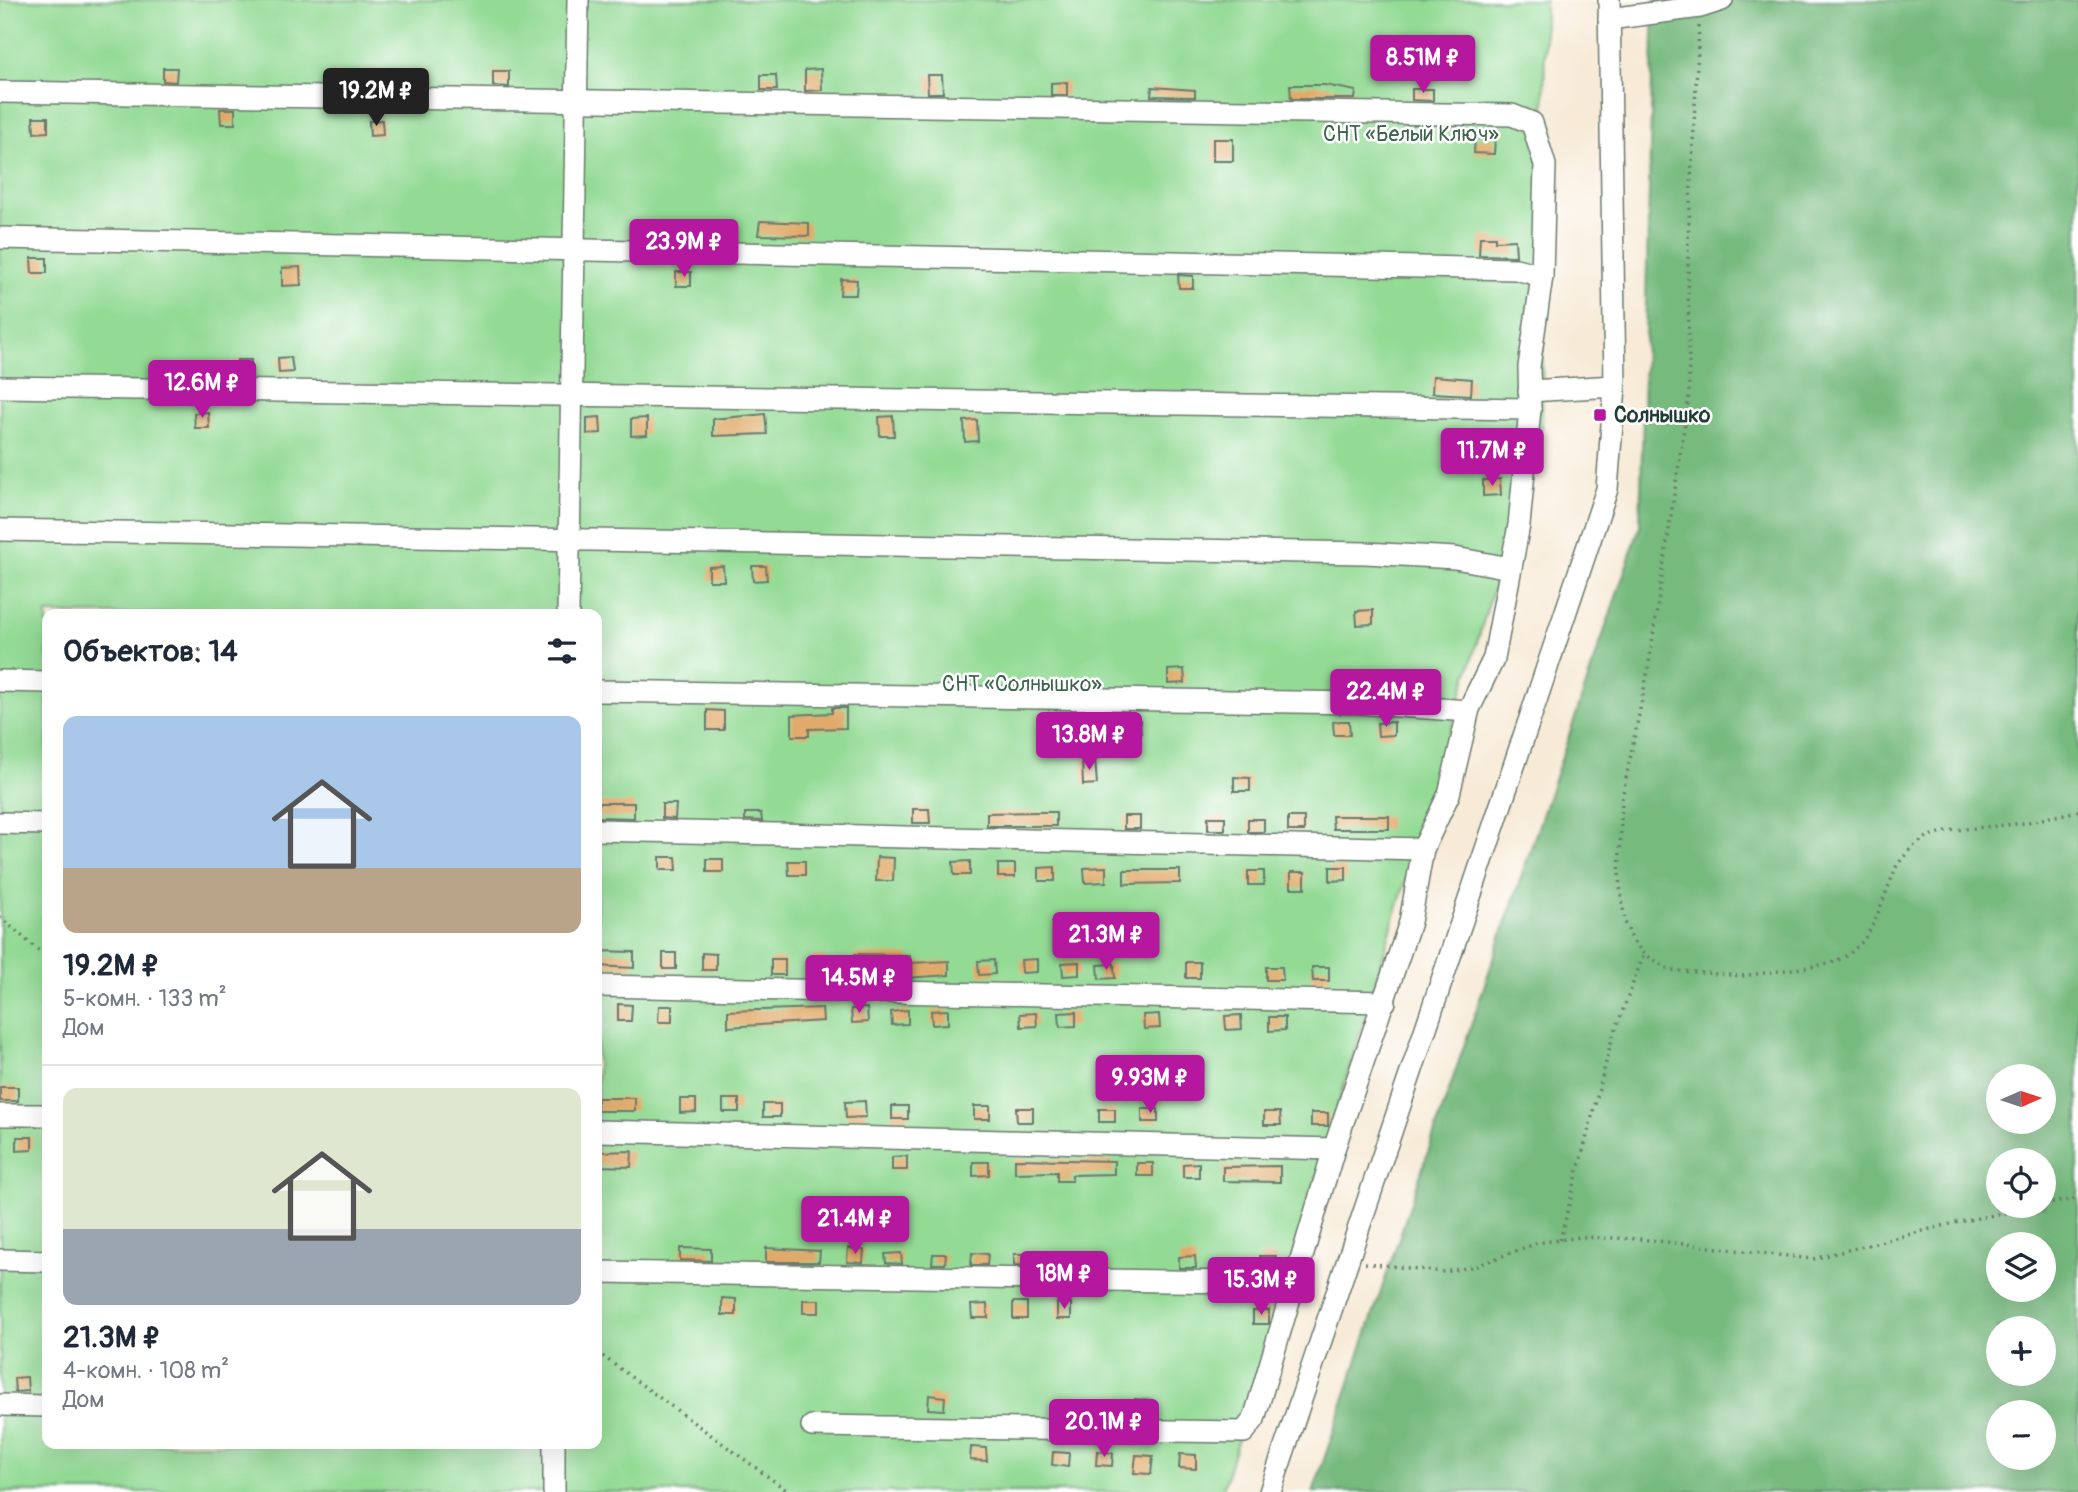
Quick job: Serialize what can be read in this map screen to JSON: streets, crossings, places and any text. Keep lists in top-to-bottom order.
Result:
{
  "parks": ["СНТ «Белый Ключ»", "СНТ «Солнышко»"],
  "places": {
    "transit": ["Солнышко"]
  },
  "north": "right",
  "page": {
    "price": [
      "8.51M ₽",
      "19.2M ₽",
      "23.9M ₽",
      "12.6M ₽",
      "11.7M ₽",
      "22.4M ₽",
      "13.8M ₽",
      "21.3M ₽",
      "14.5M ₽",
      "9.93M ₽",
      "21.4M ₽",
      "18M ₽",
      "15.3M ₽",
      "20.1M ₽"
    ],
    "heading": "Объектов: 14",
    "list": [
      {
        "name": "19.2M ₽",
        "note": "5-комн. · 133 m² · Дом"
      },
      {
        "name": "21.3M ₽",
        "note": "4-комн. · 108 m² · Дом"
      }
    ],
    "map_buttons": ["+", "−"]
  }
}
